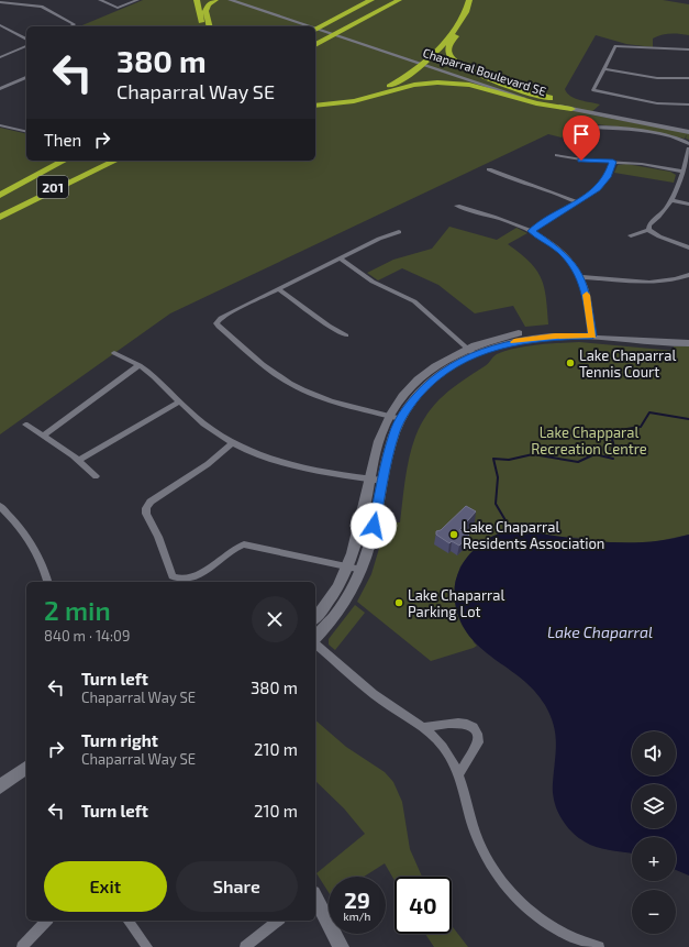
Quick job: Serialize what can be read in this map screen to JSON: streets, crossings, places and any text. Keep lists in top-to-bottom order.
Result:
{
  "streets": {
    "highway": ["201"],
    "main road": ["Chaparral Boulevard SE"]
  },
  "water": ["Lake Chaparral"],
  "parks": ["Lake Chapparal Recreation Centre"],
  "places": ["Lake Chaparral Tennis Court", "Lake Chaparral Residents Association", "Lake Chaparral Parking Lot"],
  "page": {
    "turn": ["380 m", "Chaparral Way SE"],
    "then": "Then",
    "heading": ["2 min", "840 m · 14:09"],
    "list": [
      {
        "name": "Turn left",
        "note": "Chaparral Way SE",
        "value": "380 m"
      },
      {
        "name": "Turn right",
        "note": "Chaparral Way SE",
        "value": "210 m"
      },
      {
        "name": "Turn left",
        "value": "210 m"
      }
    ],
    "map_buttons": ["+", "−"],
    "buttons": ["Exit", "Share"],
    "speed": "29 km/h",
    "limit": "40"
  }
}
